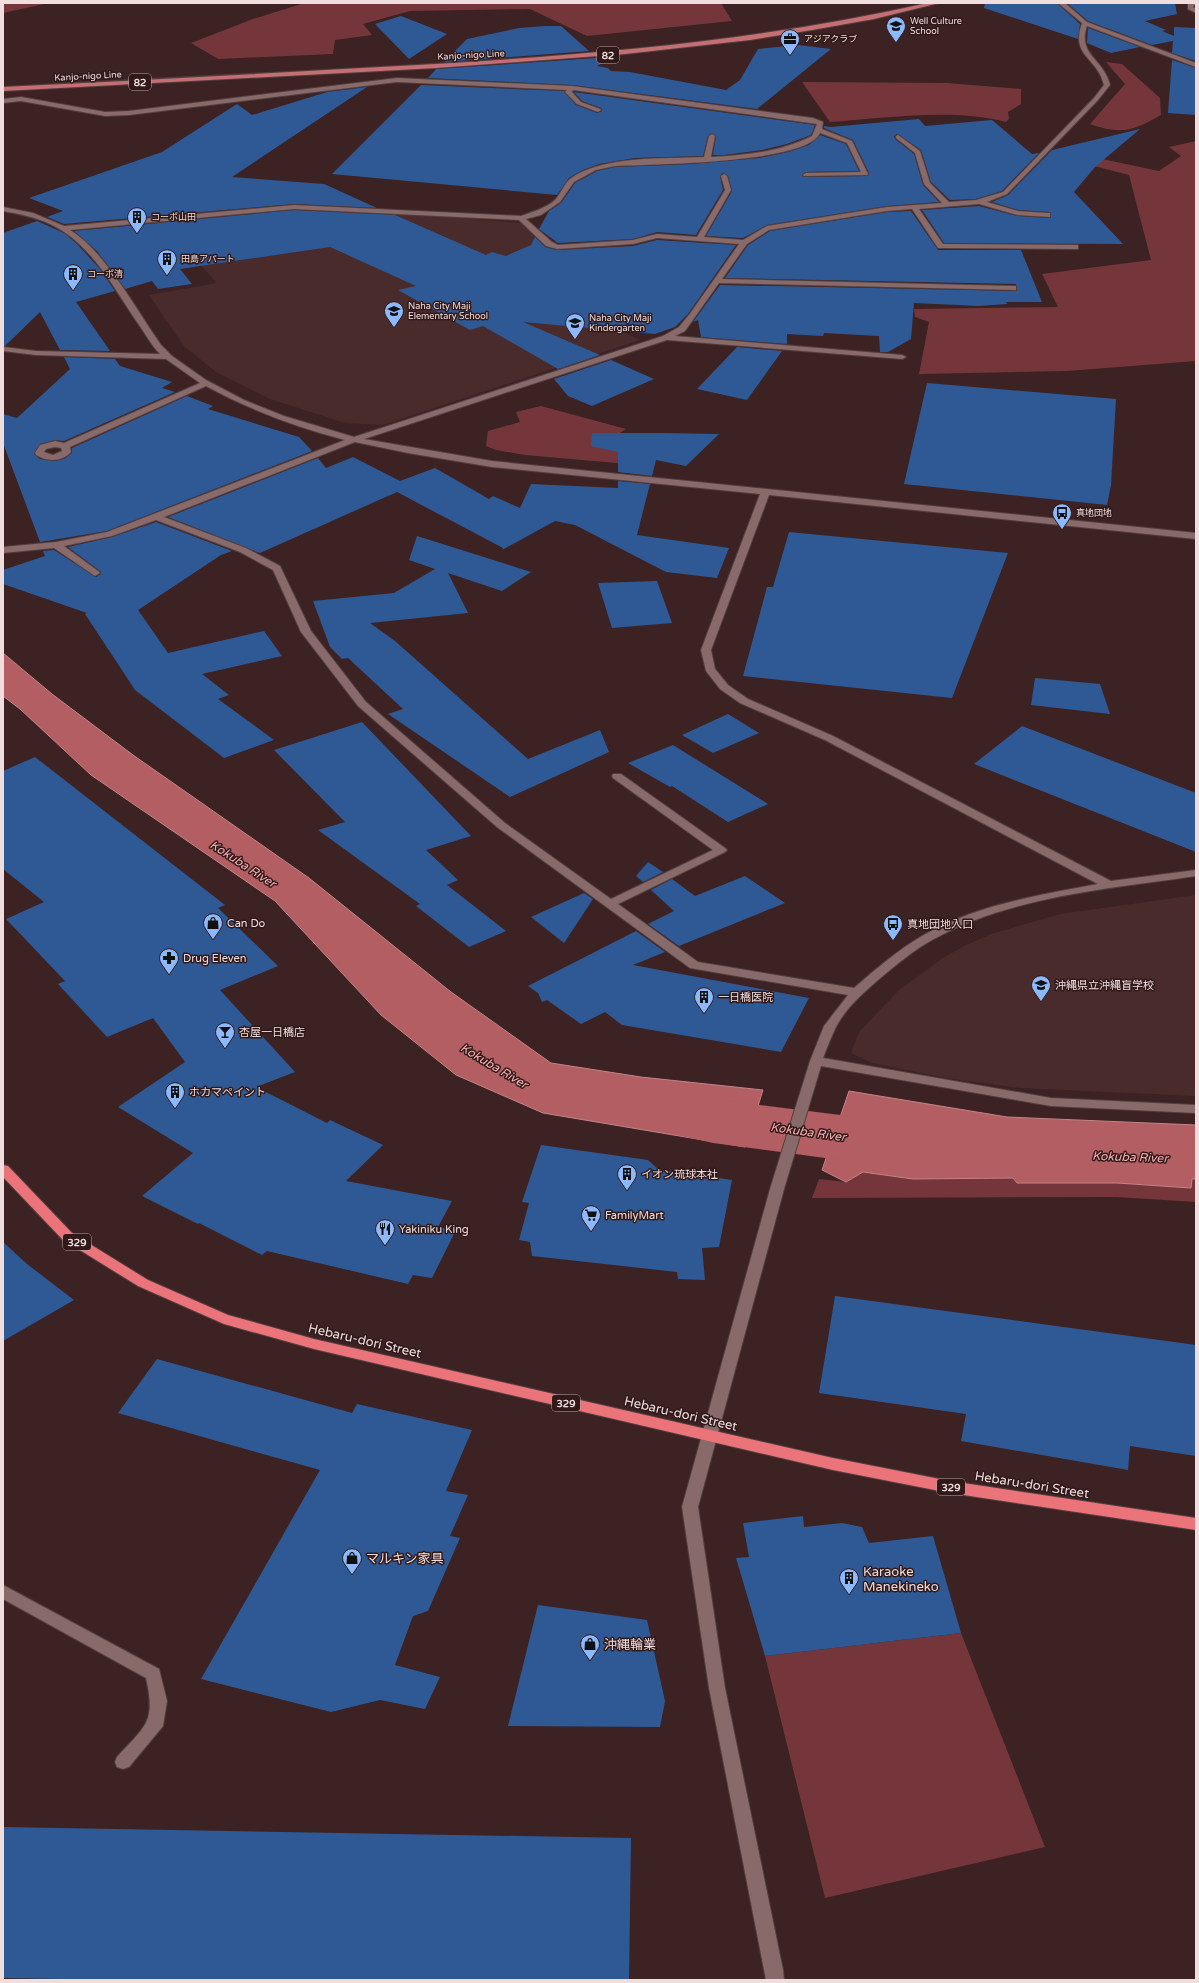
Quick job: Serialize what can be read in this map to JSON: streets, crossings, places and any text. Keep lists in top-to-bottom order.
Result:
{
  "streets": {
    "highway": ["329", "Hebaru-dori Street"],
    "main road": ["Kanjo-nigo Line", "82"]
  },
  "water": ["Kokuba River"],
  "places": {
    "school or university": [
      "Well Culture School",
      "Naha City Maji Elementary School",
      "Naha City Maji Kindergarten",
      "沖縄県立沖縄盲学校"
    ],
    "office": ["アジアクラブ"],
    "building": [
      "コーポ山田",
      "田島アパート",
      "コーポ清",
      "一日橋医院",
      "ホカマペイント",
      "イオン琉球本社",
      "Karaoke Manekineko"
    ],
    "bus stop": ["真地団地", "真地団地入口"],
    "shop": ["Can Do", "マルキン家具", "沖縄輪業"],
    "pharmacy": ["Drug Eleven"],
    "bar": ["杏屋一日橋店"],
    "supermarket": ["FamilyMart"],
    "restaurant": ["Yakiniku King"]
  }
}
